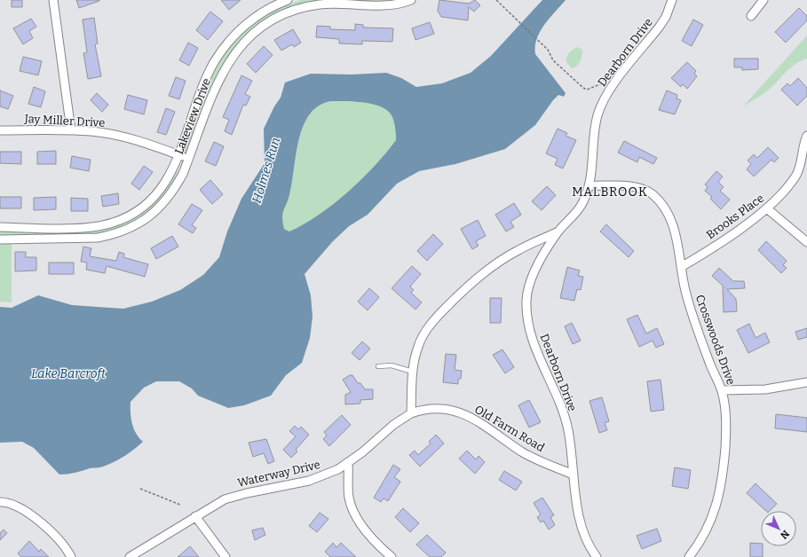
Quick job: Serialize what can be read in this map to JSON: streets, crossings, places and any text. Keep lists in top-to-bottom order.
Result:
{
  "streets": {
    "street": [
      "Dearborn Drive",
      "Lakeview Drive",
      "Jay Miller Drive",
      "Brooks Place",
      "Crosswoods Drive",
      "Old Farm Road",
      "Waterway Drive"
    ]
  },
  "crossings": [
    ["Dearborn Drive", "Crosswoods Drive"],
    ["Dearborn Drive", "Old Farm Road"],
    ["Lakeview Drive", "Jay Miller Drive"],
    ["Brooks Place", "Crosswoods Drive"],
    ["Old Farm Road", "Waterway Drive"]
  ],
  "districts": ["MALBROOK"],
  "water": ["Holmes Run", "Lake Barcroft"],
  "north": "bottom right"
}
